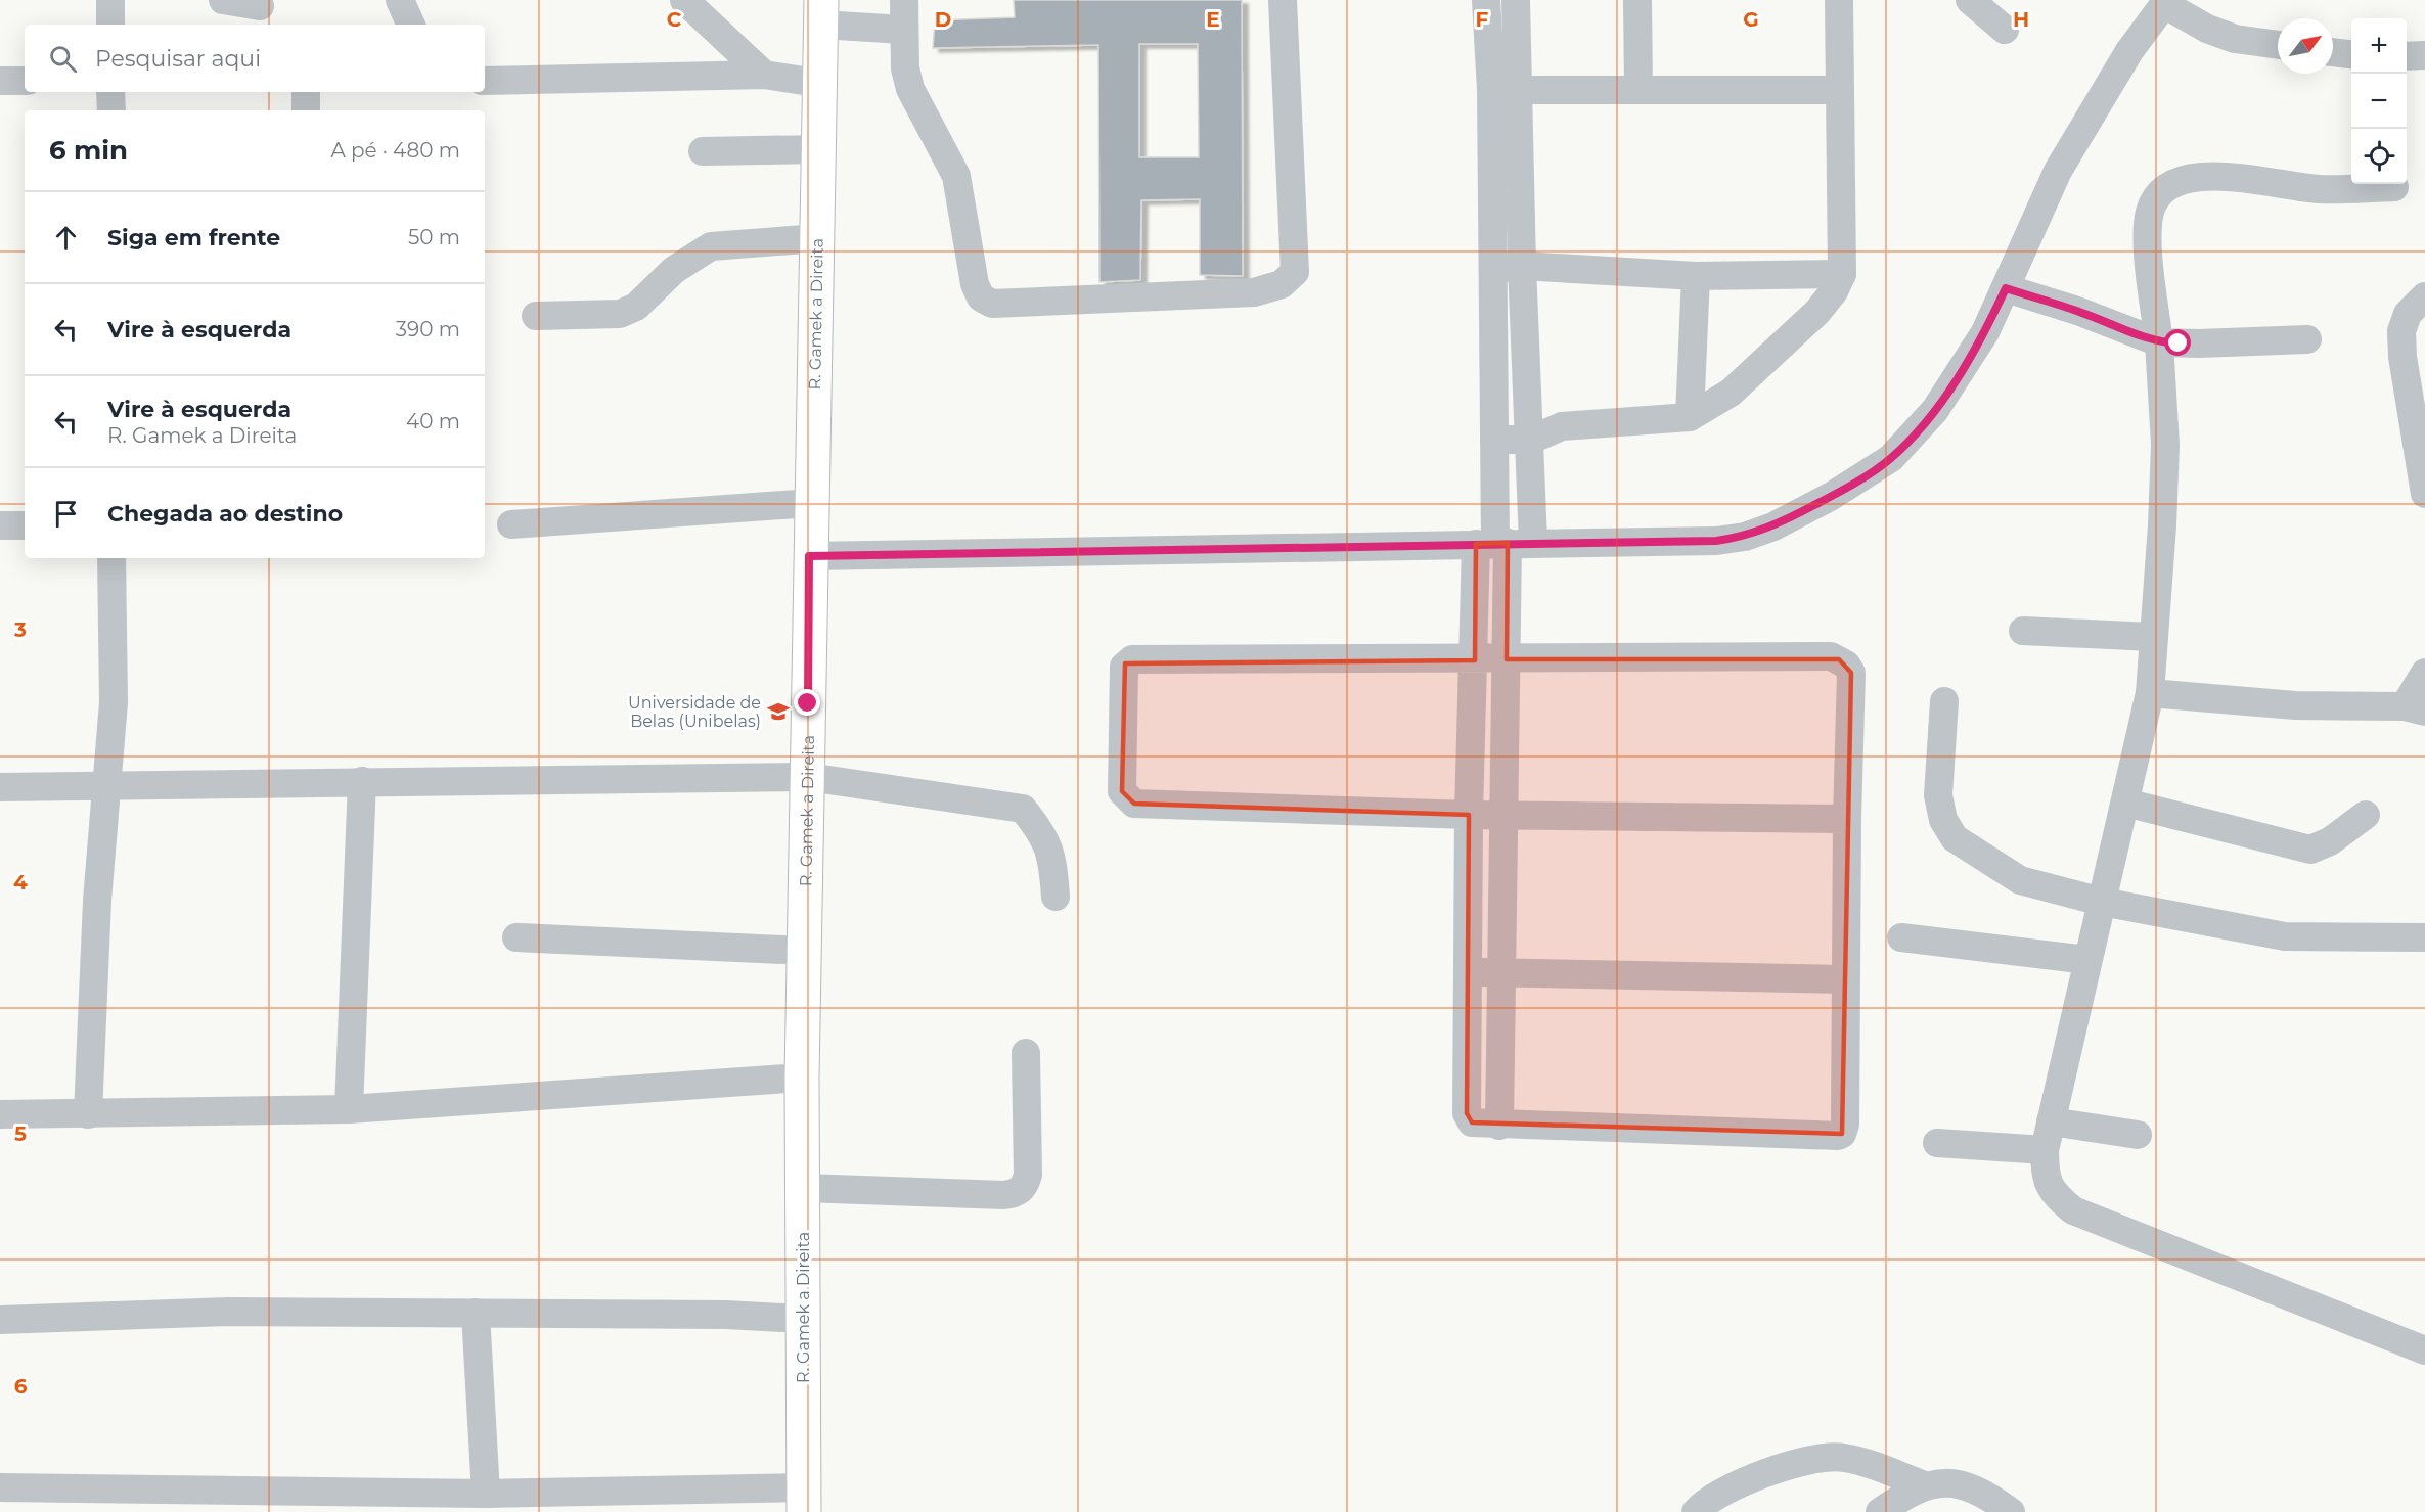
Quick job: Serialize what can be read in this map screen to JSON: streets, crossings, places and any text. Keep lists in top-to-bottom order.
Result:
{
  "streets": {
    "main road": ["R. Gamek a Direita"]
  },
  "places": {
    "school or university": ["Universidade de Belas (Unibelas)"]
  },
  "north": "top right",
  "page": {
    "map_buttons": ["+", "−"],
    "search": "Pesquisar aqui",
    "heading": ["6 min", "A pé · 480 m"],
    "list": [
      ["Siga em frente", "50 m"],
      ["Vire à esquerda", "390 m"],
      ["Vire à esquerda", "R. Gamek a Direita", "40 m"],
      "Chegada ao destino"
    ]
  },
  "grid": {
    "columns": [
      "C",
      "D",
      "E",
      "F",
      "G",
      "H"
    ],
    "rows": [
      "3",
      "4",
      "5",
      "6"
    ]
  }
}
